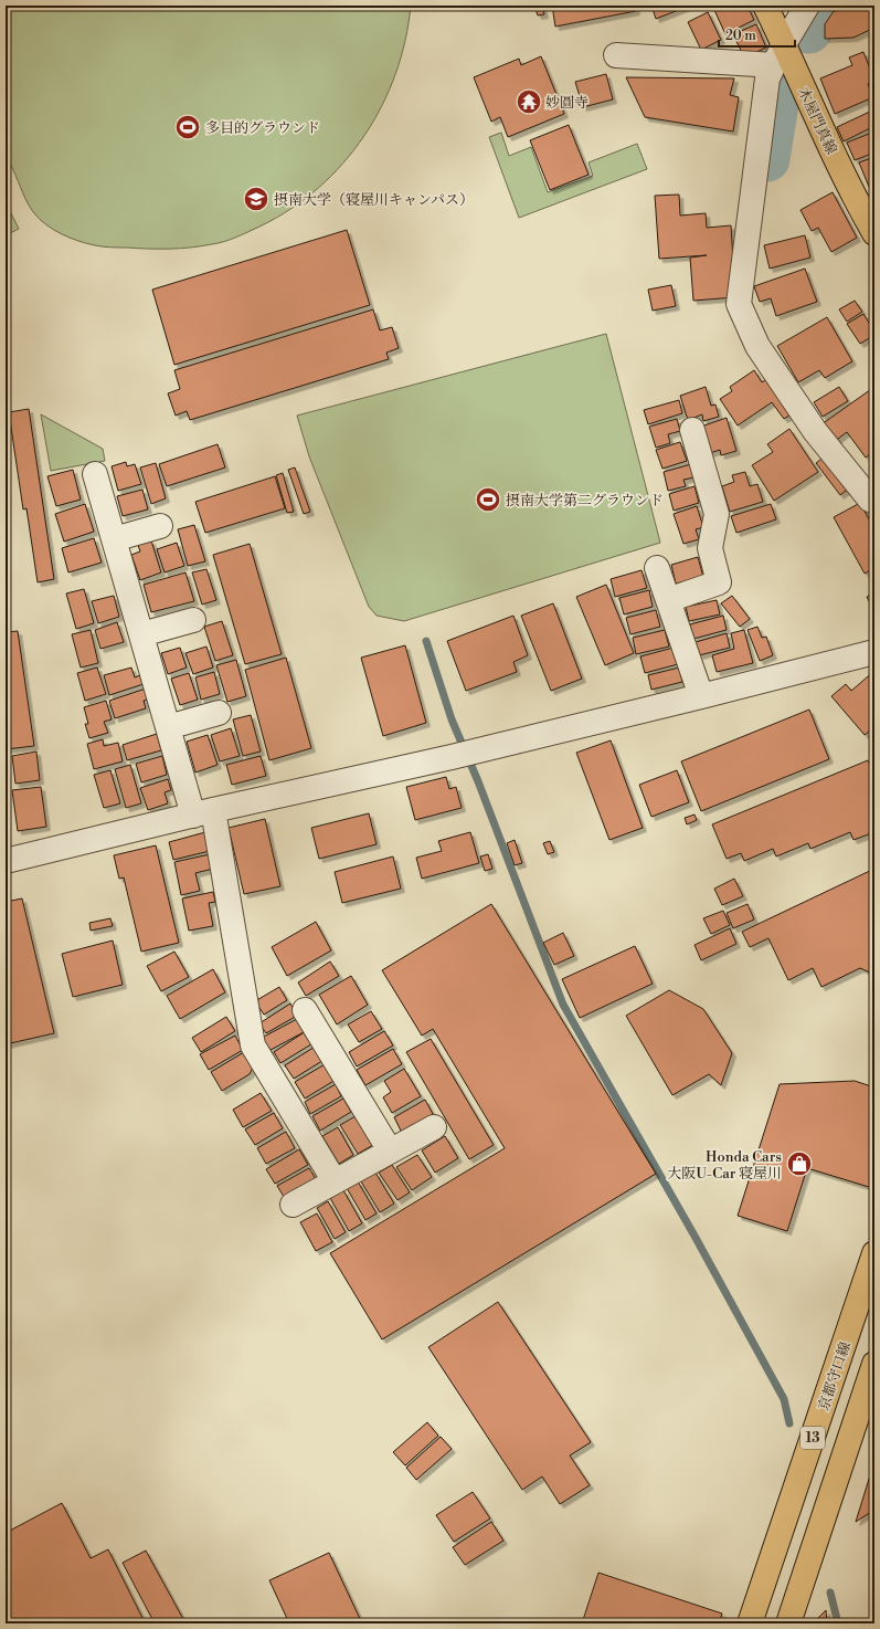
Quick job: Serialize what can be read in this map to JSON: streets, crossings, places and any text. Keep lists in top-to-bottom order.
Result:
{
  "streets": {
    "main road": ["木屋門真線", "京都守口線", "13"]
  },
  "places": {
    "temple": ["妙圓寺"],
    "sports": ["多目的グラウンド", "摂南大学第二グラウンド"],
    "school or university": ["摂南大学（寝屋川キャンパス）"],
    "shop": ["Honda Cars 大阪U-Car 寝屋川"]
  },
  "scale_bar": "20 m"
}
